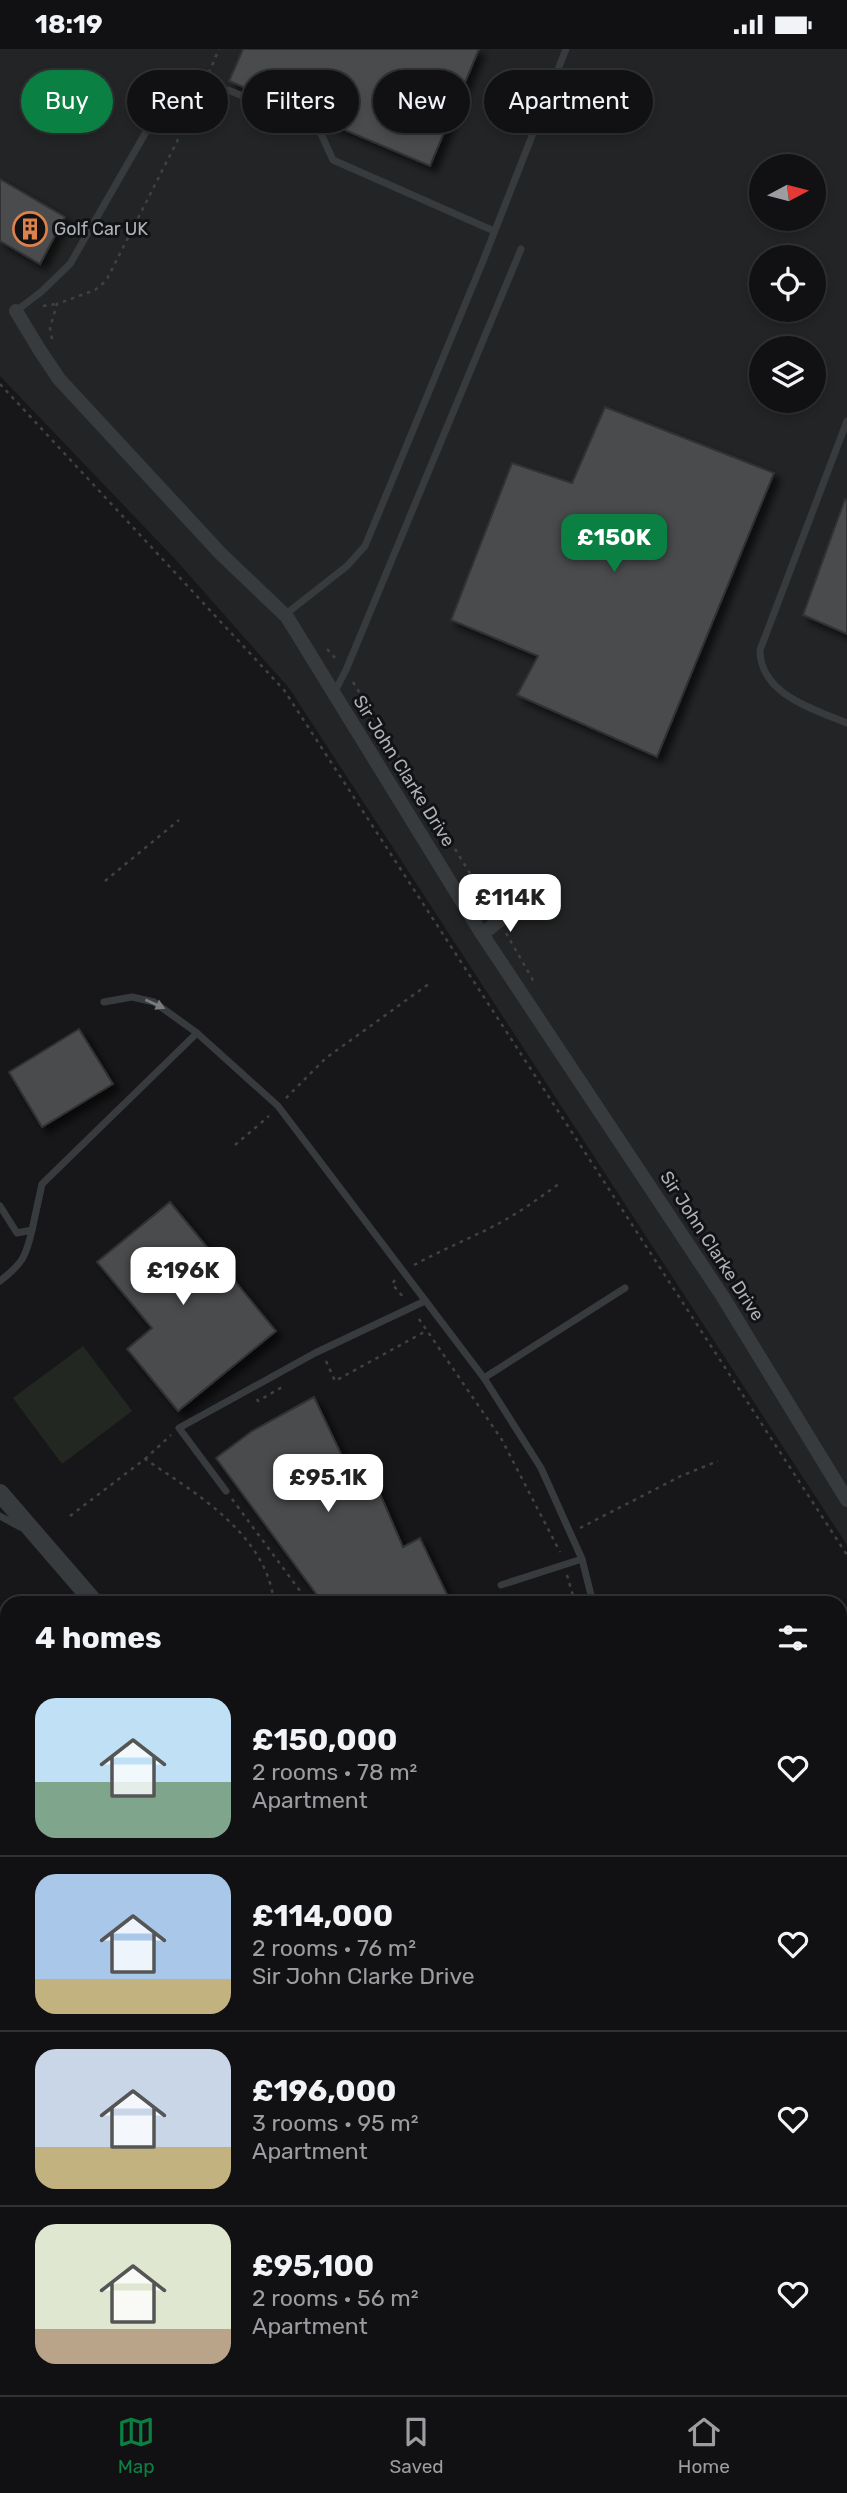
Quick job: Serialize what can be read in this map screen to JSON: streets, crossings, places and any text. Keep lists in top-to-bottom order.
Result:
{
  "streets": {
    "street": ["Sir John Clarke Drive"]
  },
  "places": {
    "building": ["Golf Car UK"]
  },
  "north": "right",
  "page": {
    "status": "18:19",
    "chip": [
      "Buy",
      "Rent",
      "Filters",
      "New",
      "Apartment"
    ],
    "price": [
      "£150K",
      "£114K",
      "£196K",
      "£95.1K"
    ],
    "heading": "4 homes",
    "list": [
      {
        "name": "£150,000",
        "note": "2 rooms · 78 m² · Apartment"
      },
      {
        "name": "£114,000",
        "note": "2 rooms · 76 m² · Sir John Clarke Drive"
      },
      {
        "name": "£196,000",
        "note": "3 rooms · 95 m² · Apartment"
      },
      {
        "name": "£95,100",
        "note": "2 rooms · 56 m² · Apartment"
      }
    ],
    "tabs": ["Map", "Saved", "Home"]
  }
}
